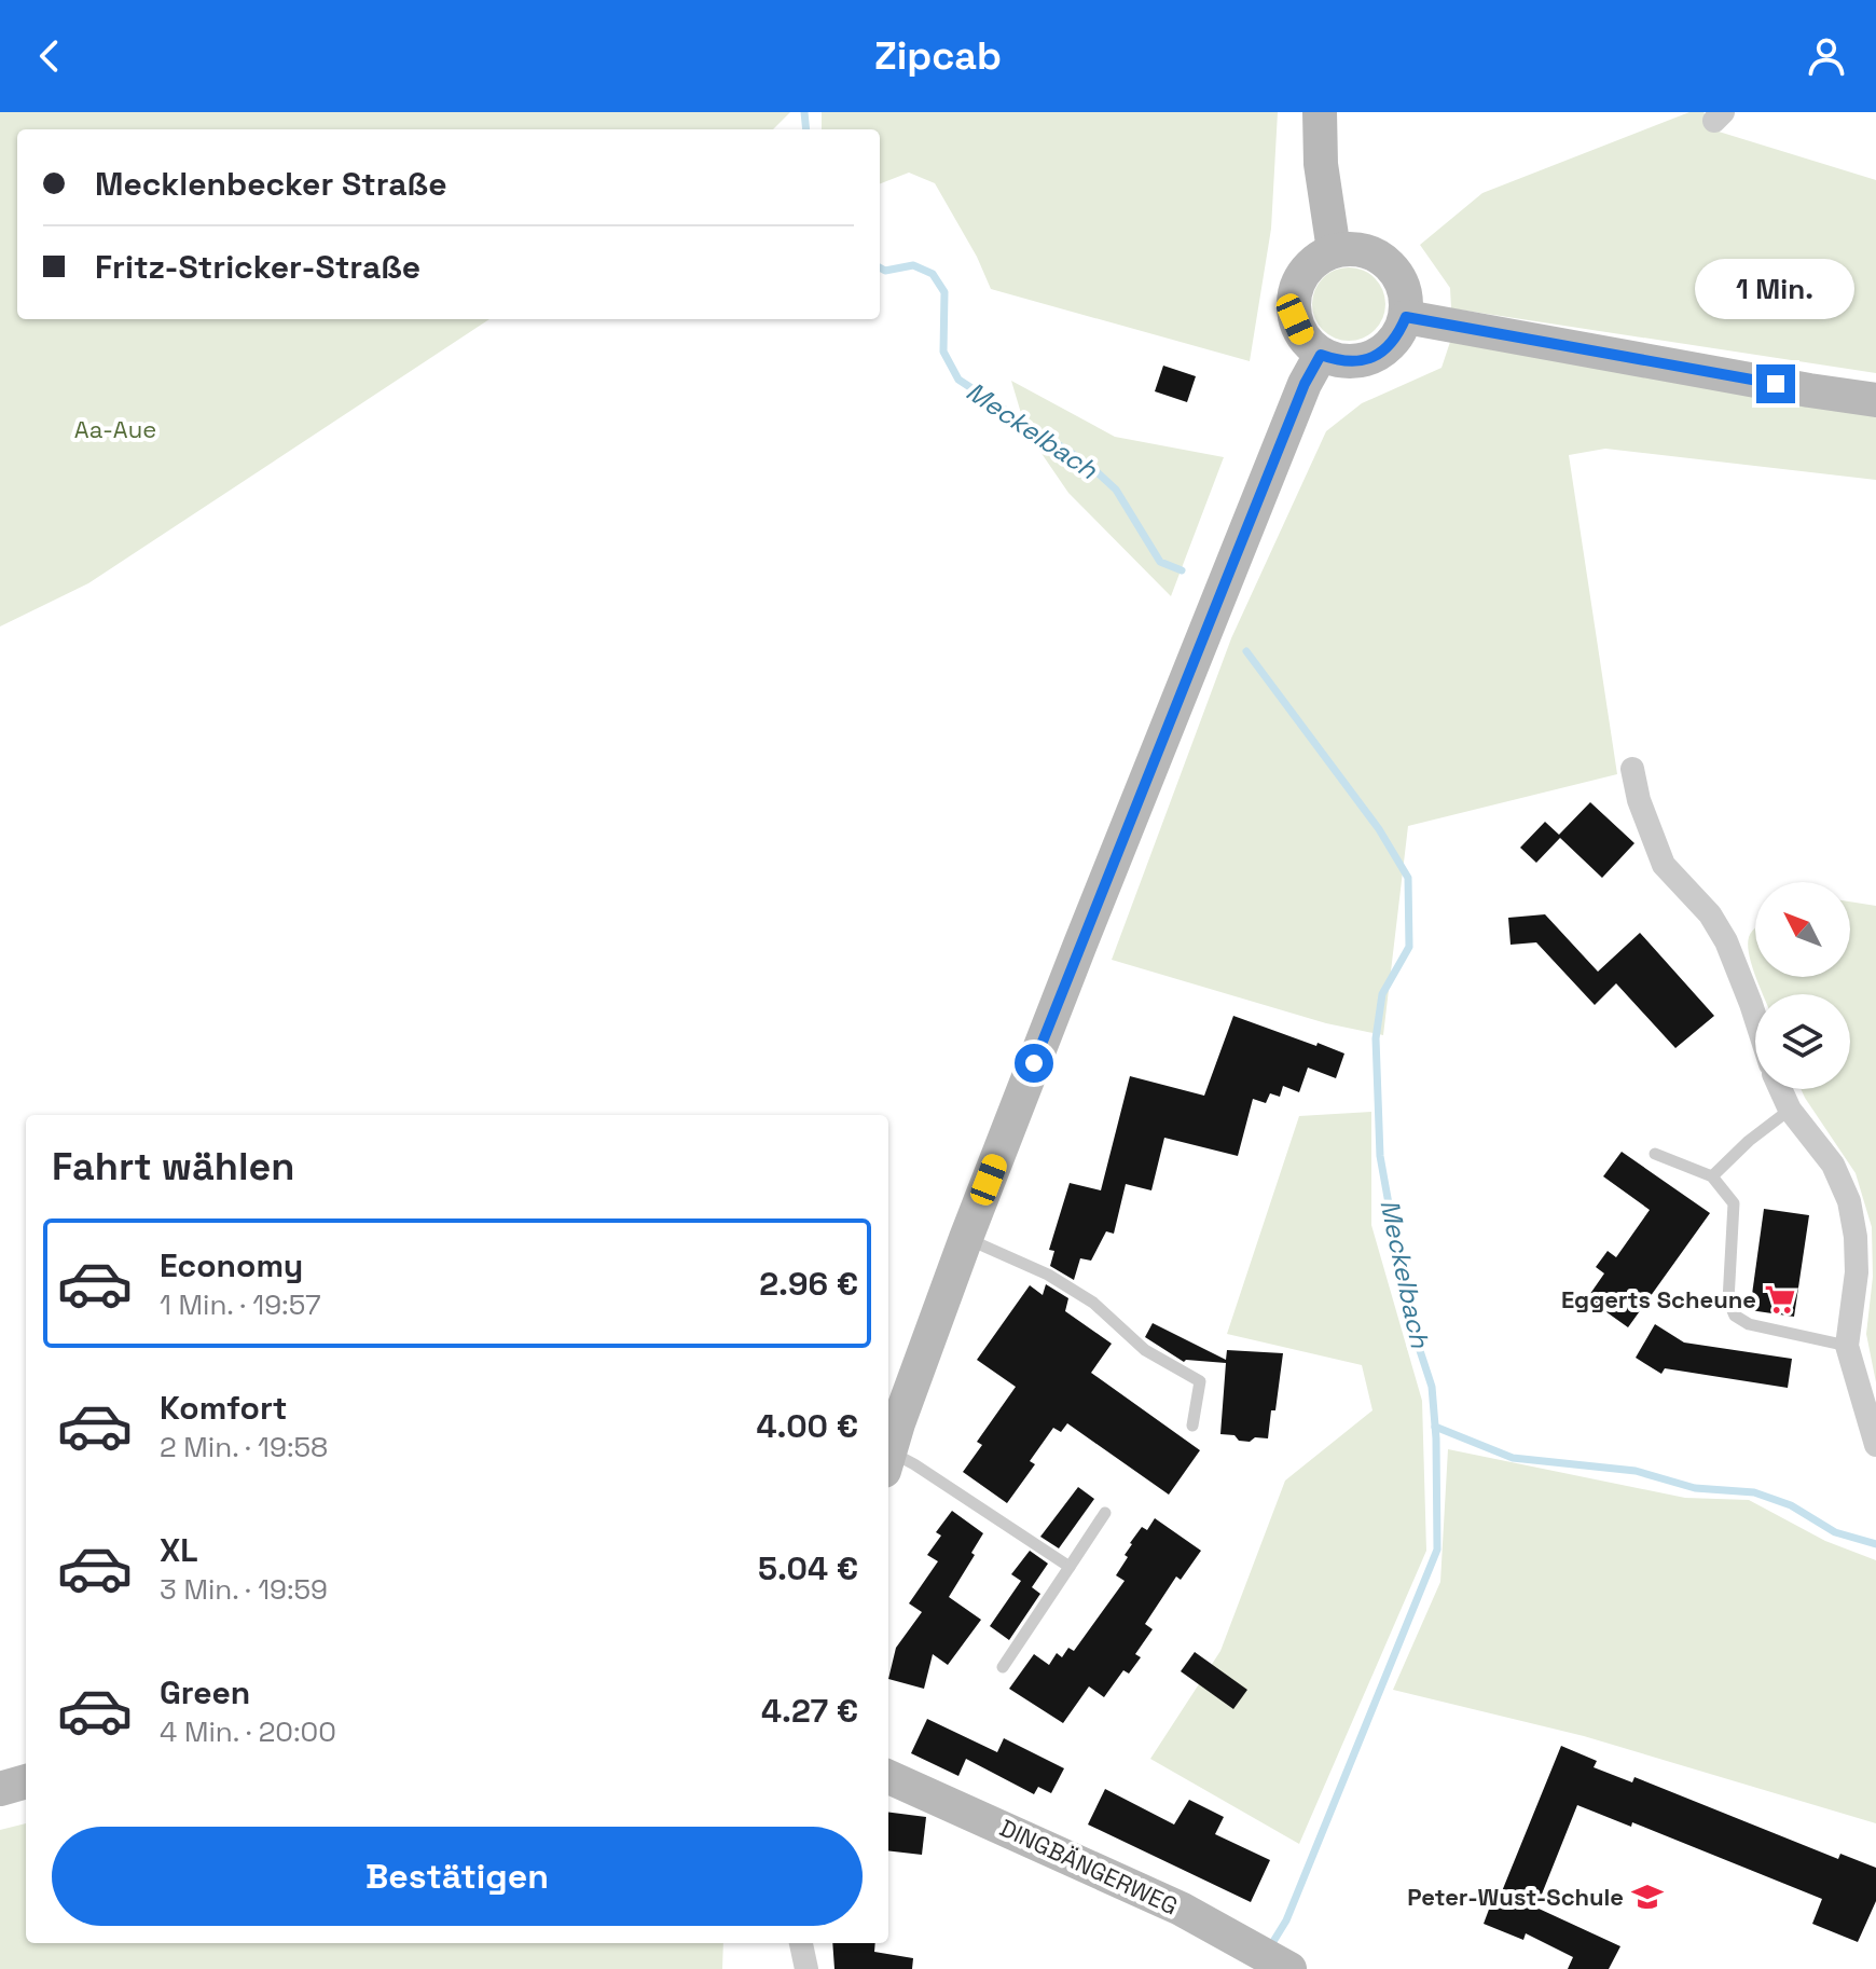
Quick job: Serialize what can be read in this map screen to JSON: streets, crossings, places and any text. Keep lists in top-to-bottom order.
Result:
{
  "streets": {
    "main road": ["DINGBÄNGERWEG"]
  },
  "water": ["Meckelbach"],
  "parks": ["Aa-Aue"],
  "places": {
    "supermarket": ["Eggerts Scheune"],
    "school or university": ["Peter-Wust-Schule"]
  },
  "north": "top left",
  "page": {
    "header": "Zipcab",
    "banner": ["Mecklenbecker Straße", "Fritz-Stricker-Straße"],
    "bubble": "1 Min.",
    "heading": "Fahrt wählen",
    "list": [
      {
        "name": "Economy",
        "note": "1 Min. · 19:57",
        "value": "2.96 €"
      },
      {
        "name": "Komfort",
        "note": "2 Min. · 19:58",
        "value": "4.00 €"
      },
      {
        "name": "XL",
        "note": "3 Min. · 19:59",
        "value": "5.04 €"
      },
      {
        "name": "Green",
        "note": "4 Min. · 20:00",
        "value": "4.27 €"
      }
    ],
    "buttons": "Bestätigen"
  }
}
